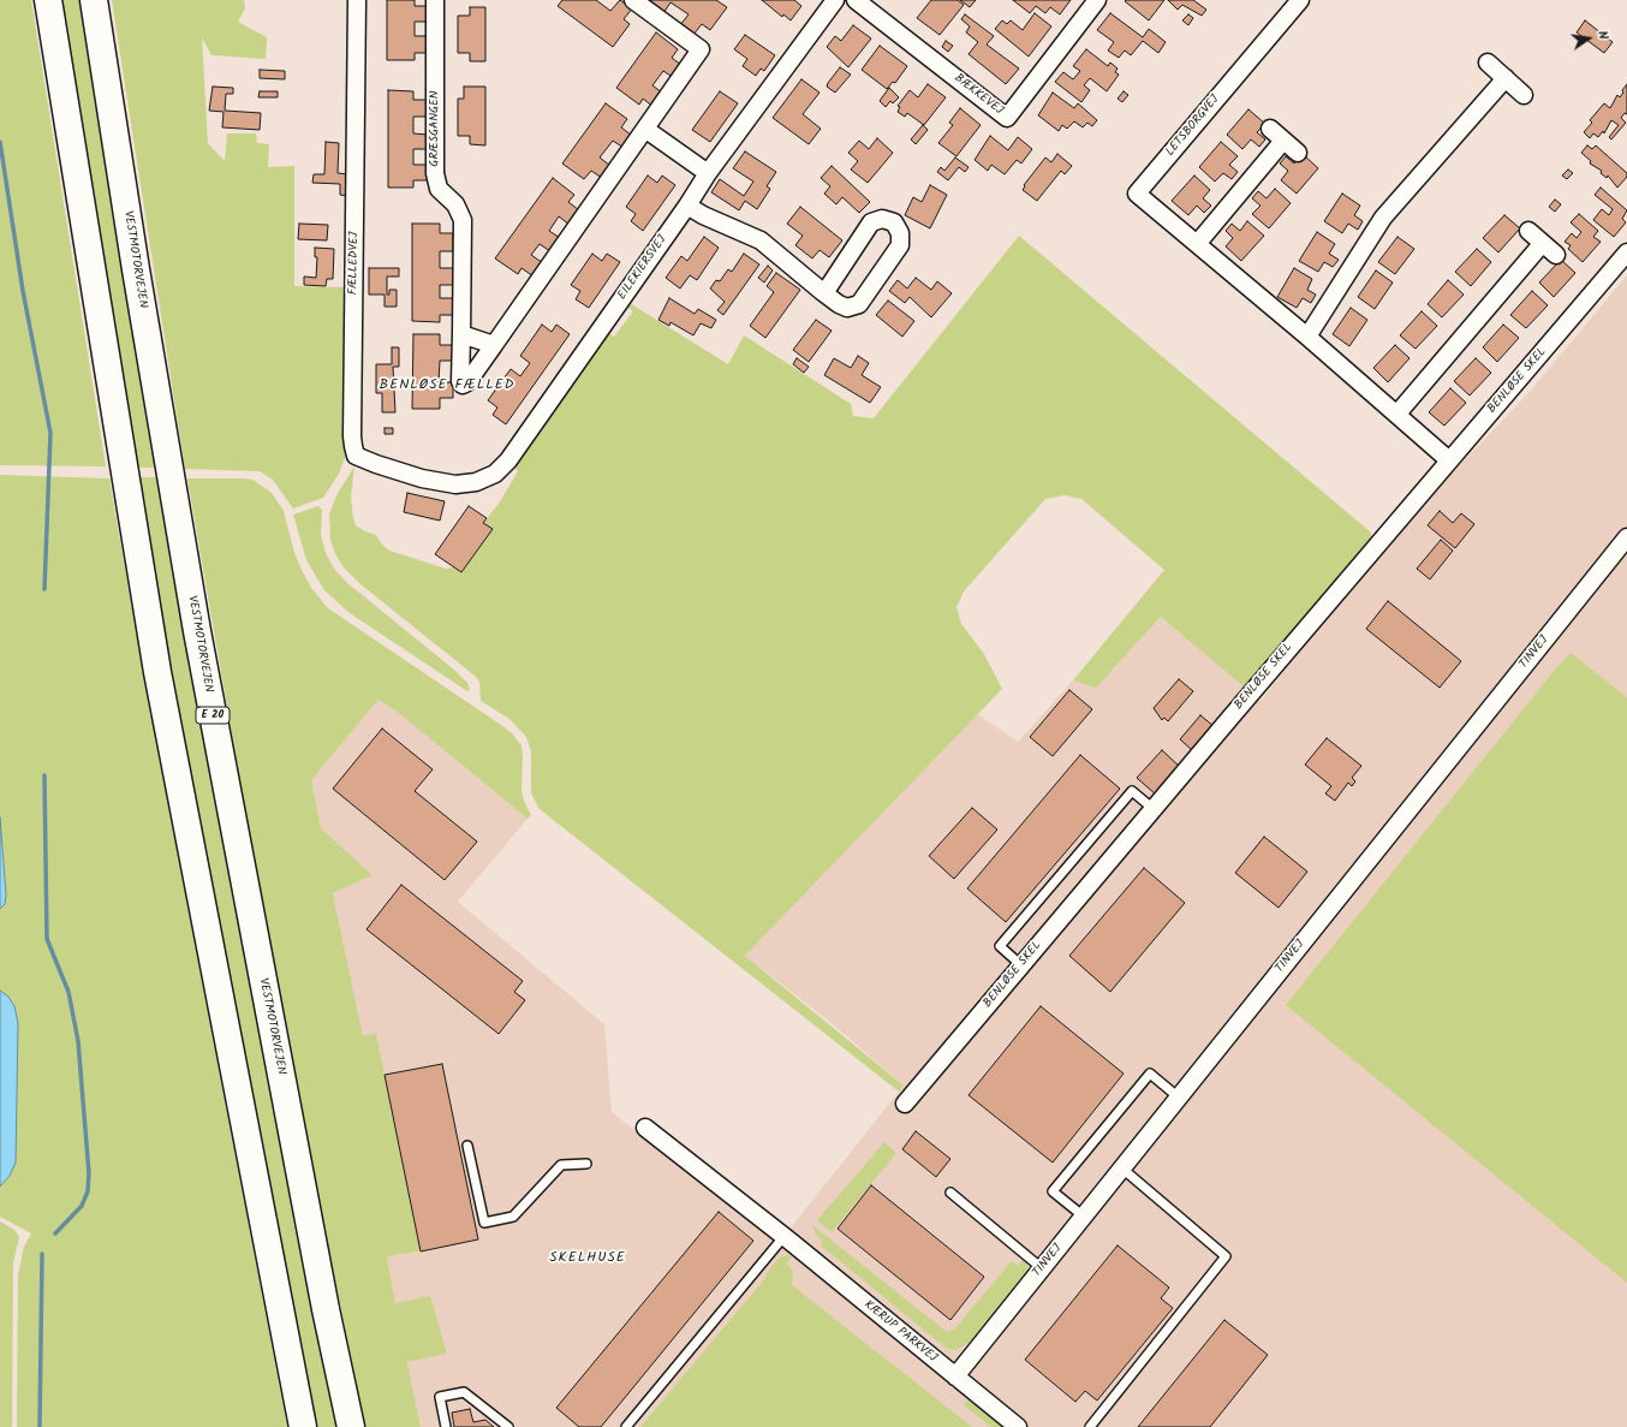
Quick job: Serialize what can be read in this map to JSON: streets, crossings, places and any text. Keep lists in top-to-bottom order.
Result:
{
  "streets": {
    "highway": ["VESTMOTORVEJEN", "E 20"],
    "street": [
      "BÆKKEVEJ",
      "LETSBORGVEJ",
      "GRÆSGANGEN",
      "FÆLLEDVEJ",
      "EILEKIERSVEJ",
      "BENLØSE SKEL",
      "TINVEJ",
      "KÆRUP PARKVEJ"
    ]
  },
  "crossings": [
    ["LETSBORGVEJ", "BENLØSE SKEL"],
    ["FÆLLEDVEJ", "EILEKIERSVEJ"],
    ["TINVEJ", "KÆRUP PARKVEJ"]
  ],
  "districts": ["BENLØSE FÆLLED", "SKELHUSE"],
  "north": "right"
}
